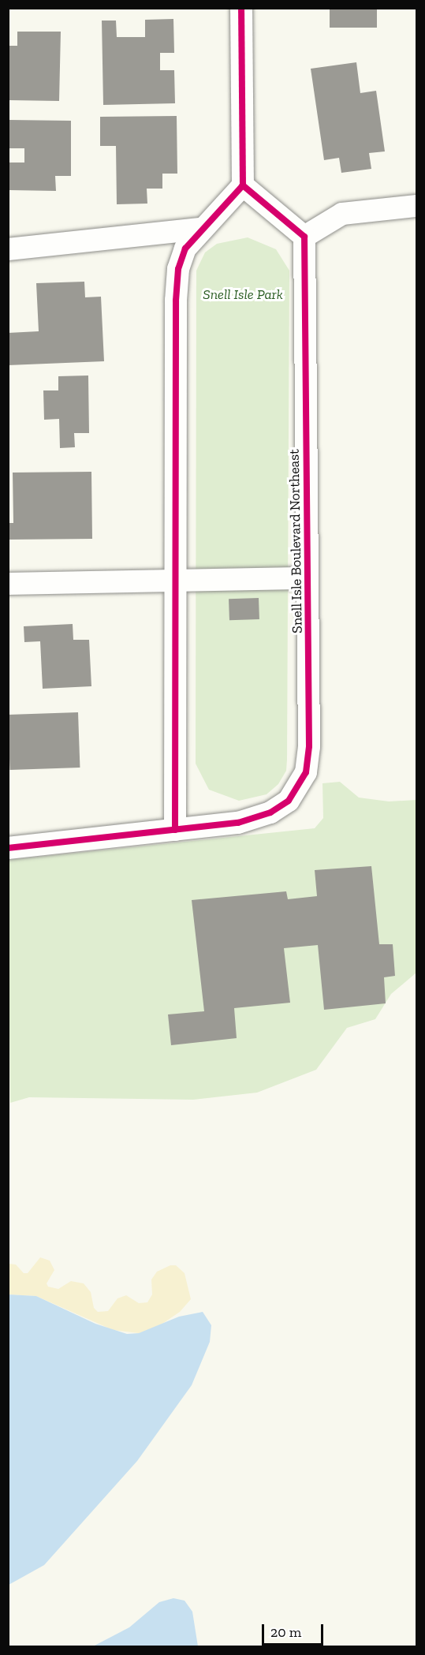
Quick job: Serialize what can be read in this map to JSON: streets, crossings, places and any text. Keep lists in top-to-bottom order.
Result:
{
  "streets": {
    "street": ["Snell Isle Boulevard Northeast"]
  },
  "parks": ["Snell Isle Park"],
  "scale_bar": "20 m"
}
